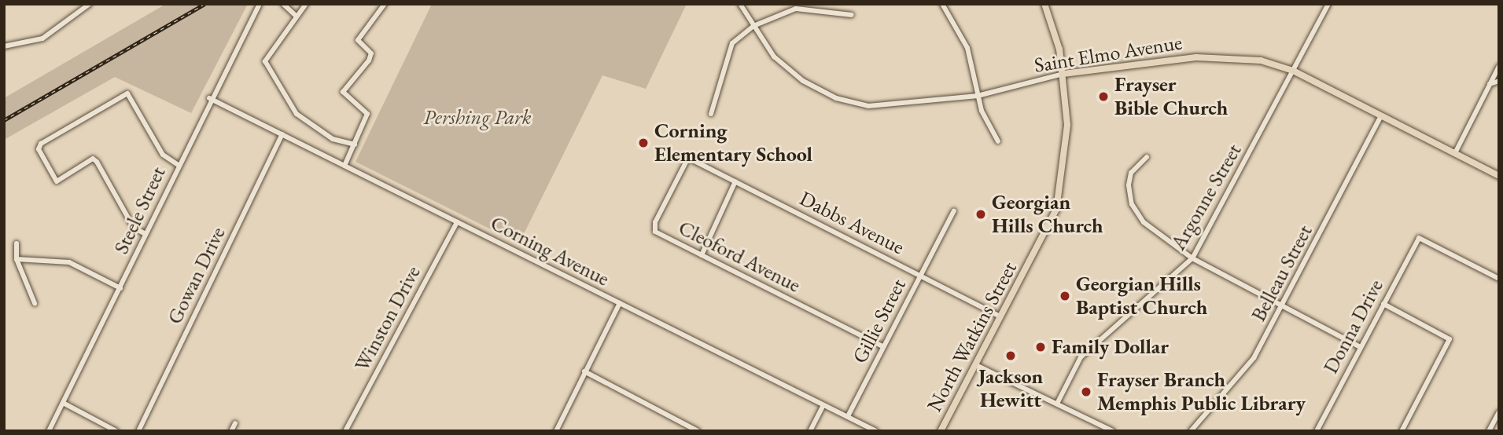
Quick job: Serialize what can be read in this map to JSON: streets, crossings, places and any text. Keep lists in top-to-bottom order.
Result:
{
  "streets": {
    "main road": ["Saint Elmo Avenue", "North Watkins Street"],
    "street": [
      "Argonne Street",
      "Steele Street",
      "Dabbs Avenue",
      "Corning Avenue",
      "Cleoford Avenue",
      "Belleau Street",
      "Gowan Drive",
      "Winston Drive",
      "Gillie Street",
      "Donna Drive"
    ]
  },
  "crossings": [
    ["Saint Elmo Avenue", "Argonne Street"],
    ["Saint Elmo Avenue", "Belleau Street"],
    ["Saint Elmo Avenue", "North Watkins Street"],
    ["Steele Street", "Corning Avenue"],
    ["Dabbs Avenue", "Cleoford Avenue"],
    ["Dabbs Avenue", "Gillie Street"],
    ["Dabbs Avenue", "North Watkins Street"],
    ["Corning Avenue", "Gowan Drive"],
    ["Corning Avenue", "Winston Drive"],
    ["Corning Avenue", "Gillie Street"],
    ["Cleoford Avenue", "Gillie Street"]
  ],
  "parks": ["Pershing Park"],
  "places": [
    "Frayser Bible Church",
    "Corning Elementary School",
    "Georgian Hills Church",
    "Georgian Hills Baptist Church",
    "Family Dollar",
    "Jackson Hewitt",
    "Frayser Branch Memphis Public Library"
  ]
}
